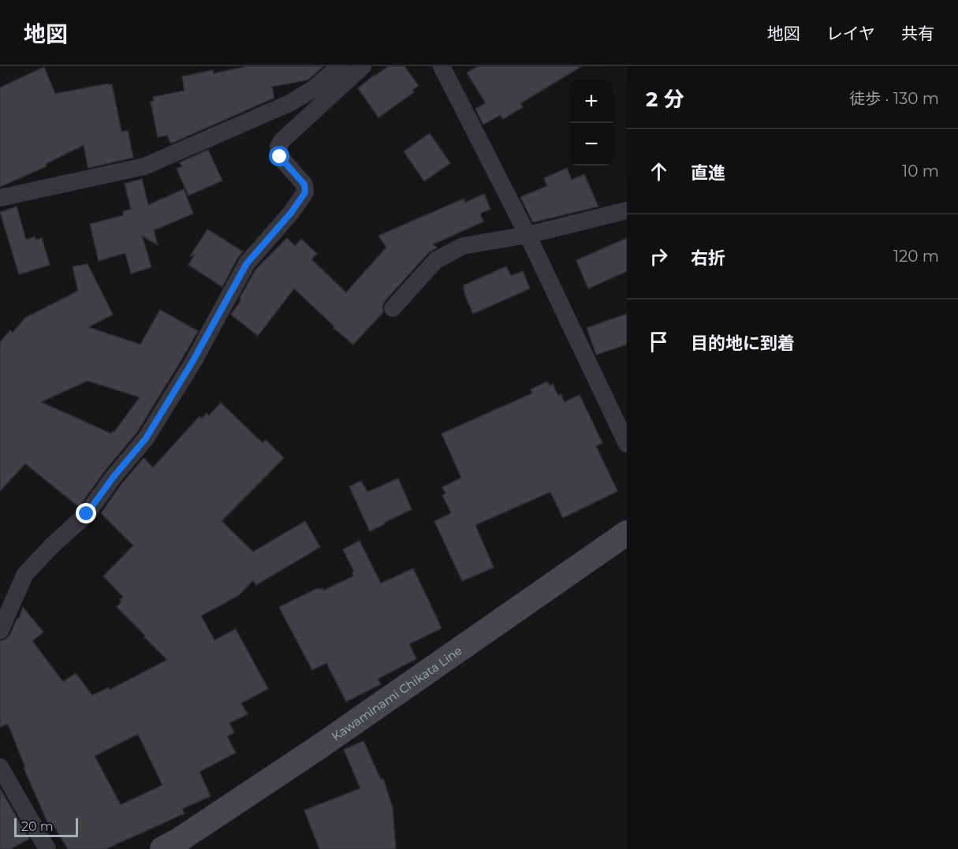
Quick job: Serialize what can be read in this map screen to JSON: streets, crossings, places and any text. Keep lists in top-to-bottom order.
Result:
{
  "streets": {
    "main road": ["Kawaminami Chikata Line"]
  },
  "scale_bar": "20 m",
  "page": {
    "header": "地図",
    "nav": ["地図", "レイヤ", "共有"],
    "heading": ["2 分", "徒歩 · 130 m"],
    "map_buttons": ["+", "−"],
    "list": [
      ["直進", "10 m"],
      ["右折", "120 m"],
      "目的地に到着"
    ],
    "scale": "20 m"
  }
}
